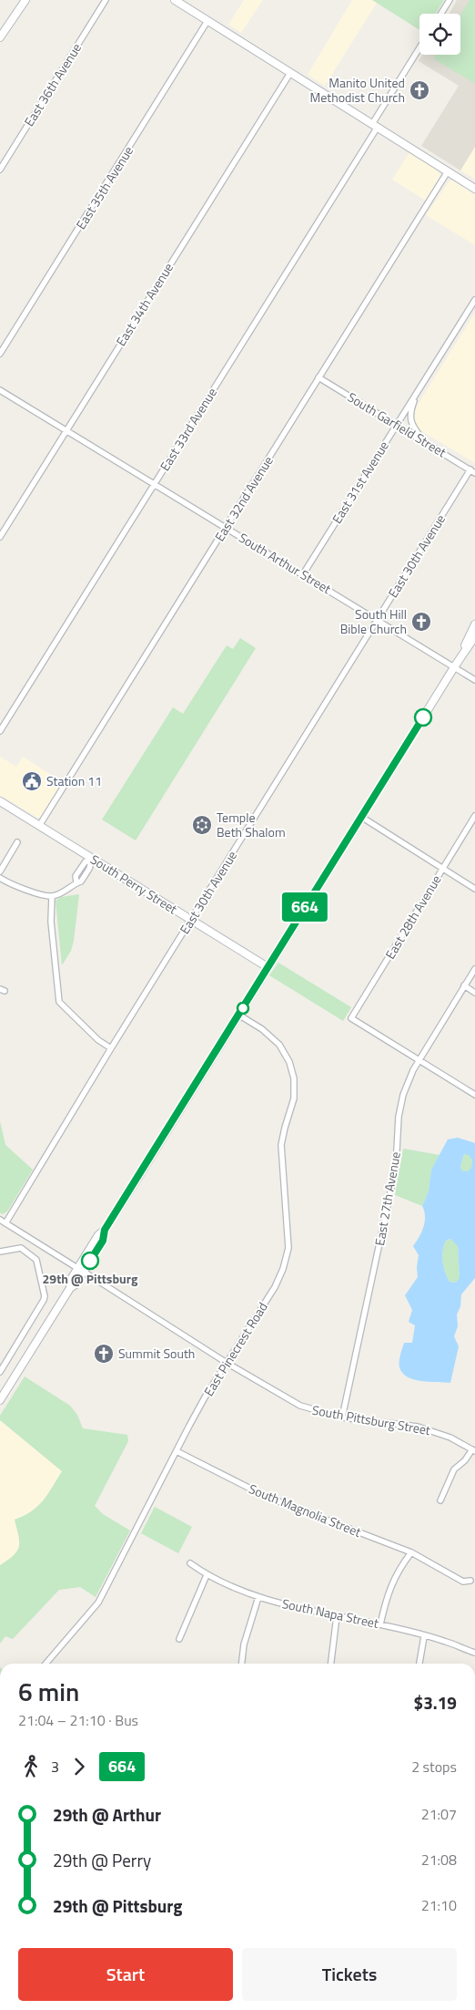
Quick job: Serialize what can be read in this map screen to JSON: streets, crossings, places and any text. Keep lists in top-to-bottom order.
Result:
{
  "streets": {
    "main road": ["South Perry Street"],
    "street": [
      "East 36th Avenue",
      "East 35th Avenue",
      "East 34th Avenue",
      "South Garfield Street",
      "East 33rd Avenue",
      "East 31st Avenue",
      "East 32nd Avenue",
      "East 30th Avenue",
      "South Arthur Street",
      "East 28th Avenue",
      "East 27th Avenue",
      "East Pinecrest Road",
      "South Pittsburg Street",
      "South Magnolia Street",
      "South Napa Street"
    ]
  },
  "crossings": [
    ["East 34th Avenue", "South Arthur Street"],
    ["South Garfield Street", "East 31st Avenue"],
    ["South Garfield Street", "East 32nd Avenue"],
    ["South Garfield Street", "East 30th Avenue"],
    ["East 33rd Avenue", "South Arthur Street"],
    ["East 31st Avenue", "South Arthur Street"],
    ["East 32nd Avenue", "South Arthur Street"],
    ["East 32nd Avenue", "South Perry Street"],
    ["East 30th Avenue", "South Arthur Street"],
    ["East 30th Avenue", "South Perry Street"],
    ["East 30th Avenue", "South Pittsburg Street"],
    ["East 28th Avenue", "East 27th Avenue"],
    ["East 27th Avenue", "South Pittsburg Street"],
    ["East Pinecrest Road", "South Pittsburg Street"],
    ["East Pinecrest Road", "South Magnolia Street"]
  ],
  "places": {
    "church": ["Manito United Methodist Church", "South Hill Bible Church", "Summit South"],
    "public building": ["Station 11"],
    "synagogue": ["Temple Beth Shalom"],
    "other": ["29th @ Pittsburg"]
  },
  "lines": ["bus line 664"],
  "page": {
    "on_map": "664",
    "heading": ["6 min", "21:04 – 21:10 · Bus", "$3.19"],
    "legs": ["3", "664", "2 stops"],
    "list": [
      {
        "name": "29th @ Arthur",
        "value": "21:07"
      },
      {
        "name": "29th @ Perry",
        "value": "21:08"
      },
      {
        "name": "29th @ Pittsburg",
        "value": "21:10"
      }
    ],
    "buttons": ["Start", "Tickets"]
  }
}
